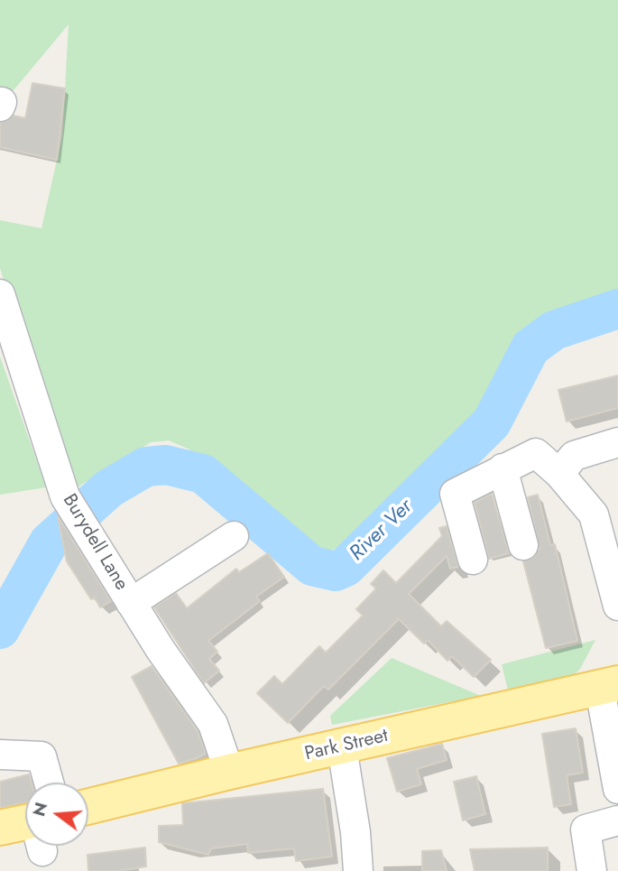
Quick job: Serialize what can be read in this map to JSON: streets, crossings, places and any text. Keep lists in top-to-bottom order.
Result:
{
  "streets": {
    "main road": ["Park Street"],
    "street": ["Burydell Lane"]
  },
  "crossings": [
    ["Burydell Lane", "Park Street"]
  ],
  "water": ["River Ver"],
  "north": "left"
}
